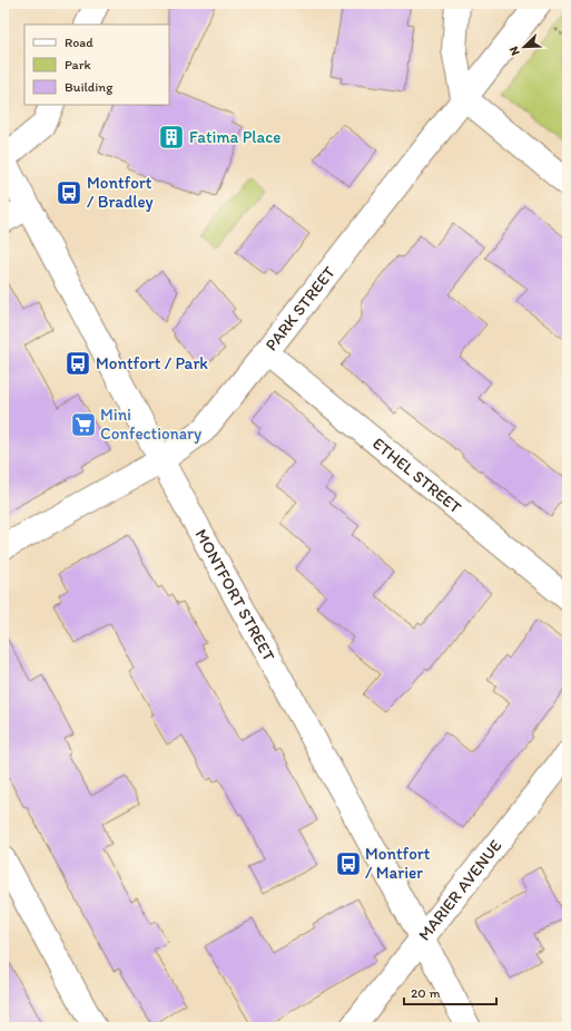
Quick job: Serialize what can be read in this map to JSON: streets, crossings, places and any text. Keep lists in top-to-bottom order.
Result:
{
  "streets": {
    "street": [
      "PARK STREET",
      "ETHEL STREET",
      "MONTFORT STREET",
      "MARIER AVENUE"
    ]
  },
  "crossings": [
    ["PARK STREET", "ETHEL STREET"],
    ["PARK STREET", "MONTFORT STREET"],
    ["MONTFORT STREET", "MARIER AVENUE"]
  ],
  "places": {
    "building": ["Fatima Place"],
    "bus stop": ["Montfort / Bradley", "Montfort / Park", "Montfort / Marier"],
    "supermarket": ["Mini Confectionary"]
  },
  "legend": ["Road", "Park", "Building"],
  "scale_bar": "20 m",
  "north": "bottom left"
}
